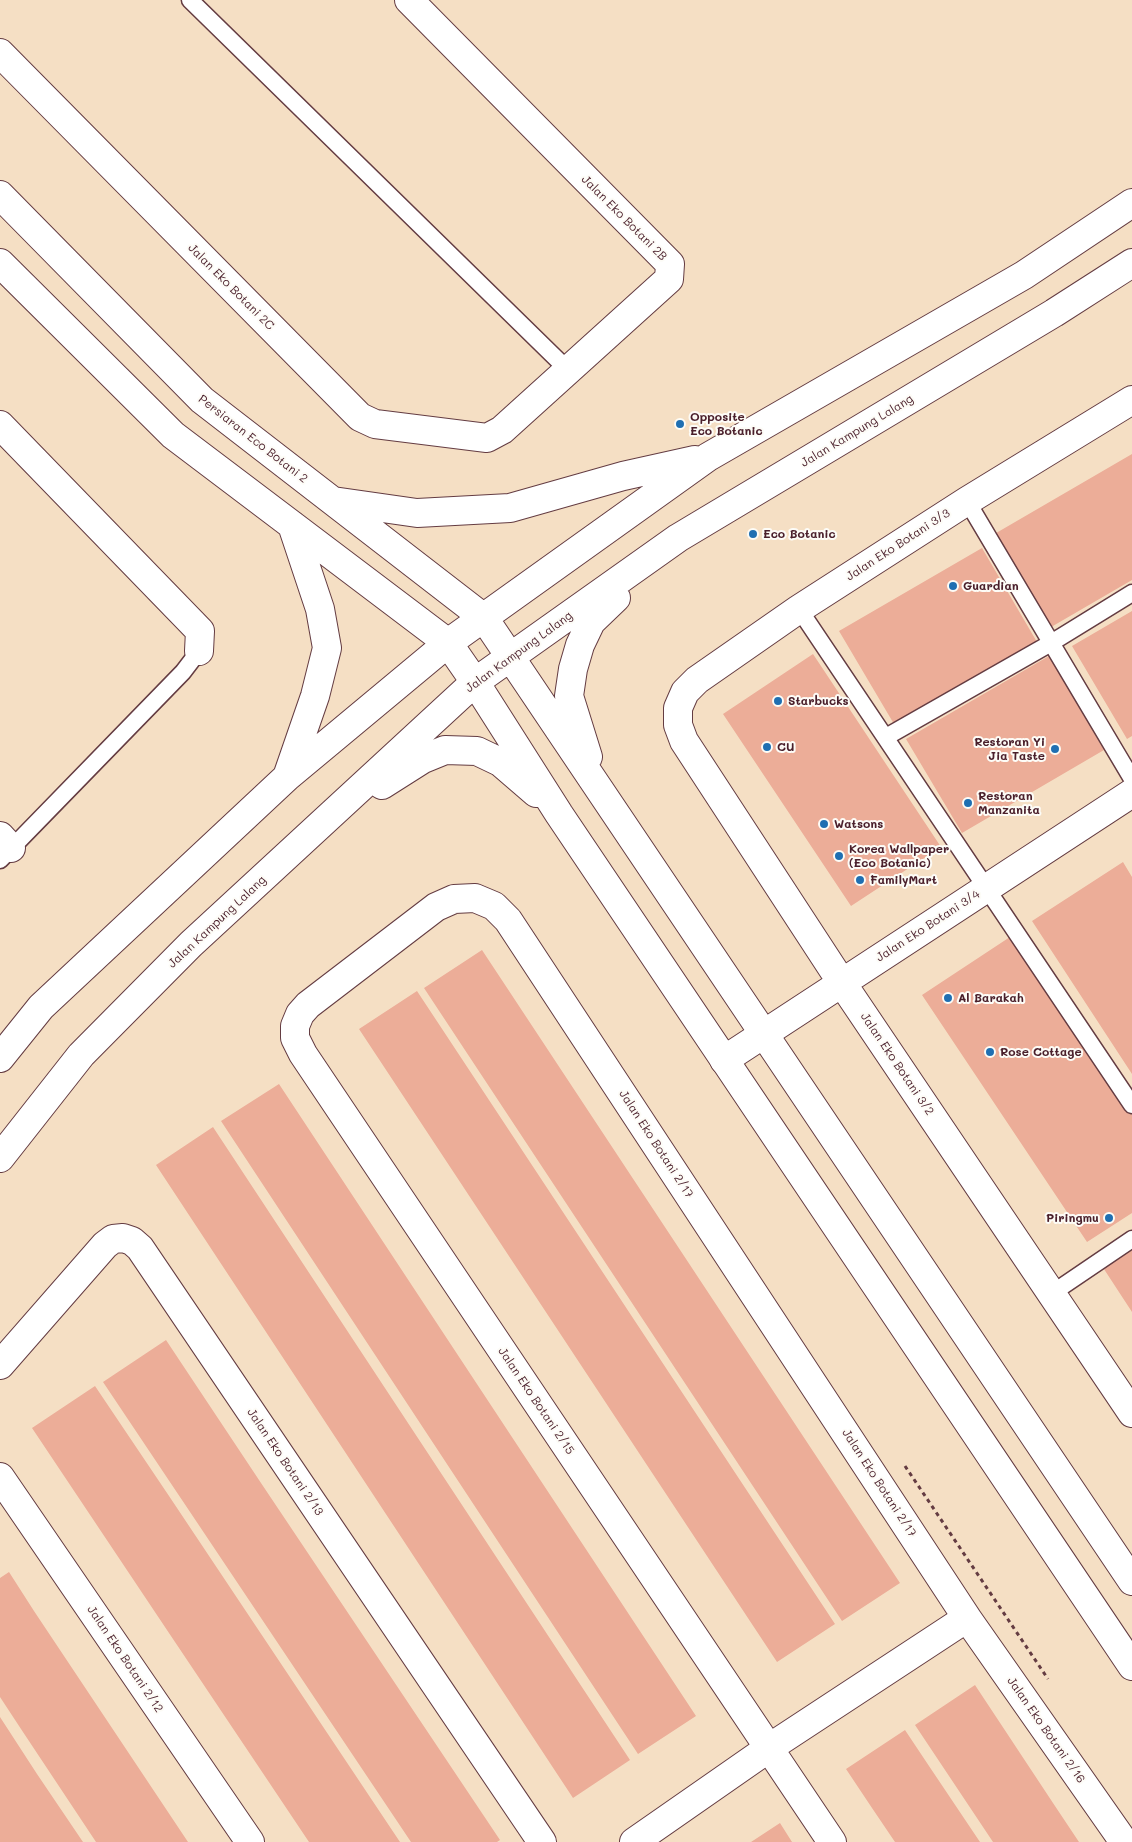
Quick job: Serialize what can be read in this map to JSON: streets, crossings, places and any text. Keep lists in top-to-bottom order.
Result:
{
  "streets": {
    "street": [
      "Jalan Eko Botani 2B",
      "Jalan Eko Botani 2C",
      "Jalan Kampung Lalang",
      "Persiaran Eco Botani 2",
      "Jalan Eko Botani 3/3",
      "Jalan Eko Botani 3/4",
      "Jalan Eko Botani 3/2",
      "Jalan Eko Botani 2/17",
      "Jalan Eko Botani 2/15",
      "Jalan Eko Botani 2/13",
      "Jalan Eko Botani 2/12",
      "Jalan Eko Botani 2/16"
    ]
  },
  "crossings": [
    ["Jalan Eko Botani 2B", "Jalan Eko Botani 2C"],
    ["Jalan Kampung Lalang", "Persiaran Eco Botani 2"],
    ["Persiaran Eco Botani 2", "Jalan Eko Botani 3/4"],
    ["Jalan Eko Botani 3/3", "Jalan Eko Botani 3/2"],
    ["Jalan Eko Botani 3/4", "Jalan Eko Botani 3/2"],
    ["Jalan Eko Botani 2/17", "Jalan Eko Botani 2/15"],
    ["Jalan Eko Botani 2/17", "Jalan Eko Botani 2/16"]
  ],
  "places": [
    "Opposite Eco Botanic",
    "Eco Botanic",
    "Guardian",
    "Starbucks",
    "CU",
    "Restoran Yi Jia Taste",
    "Restoran Manzanita",
    "Watsons",
    "Korea Wallpaper (Eco Botanic)",
    "FamilyMart",
    "Al Barakah",
    "Rose Cottage",
    "Piringmu"
  ]
}
